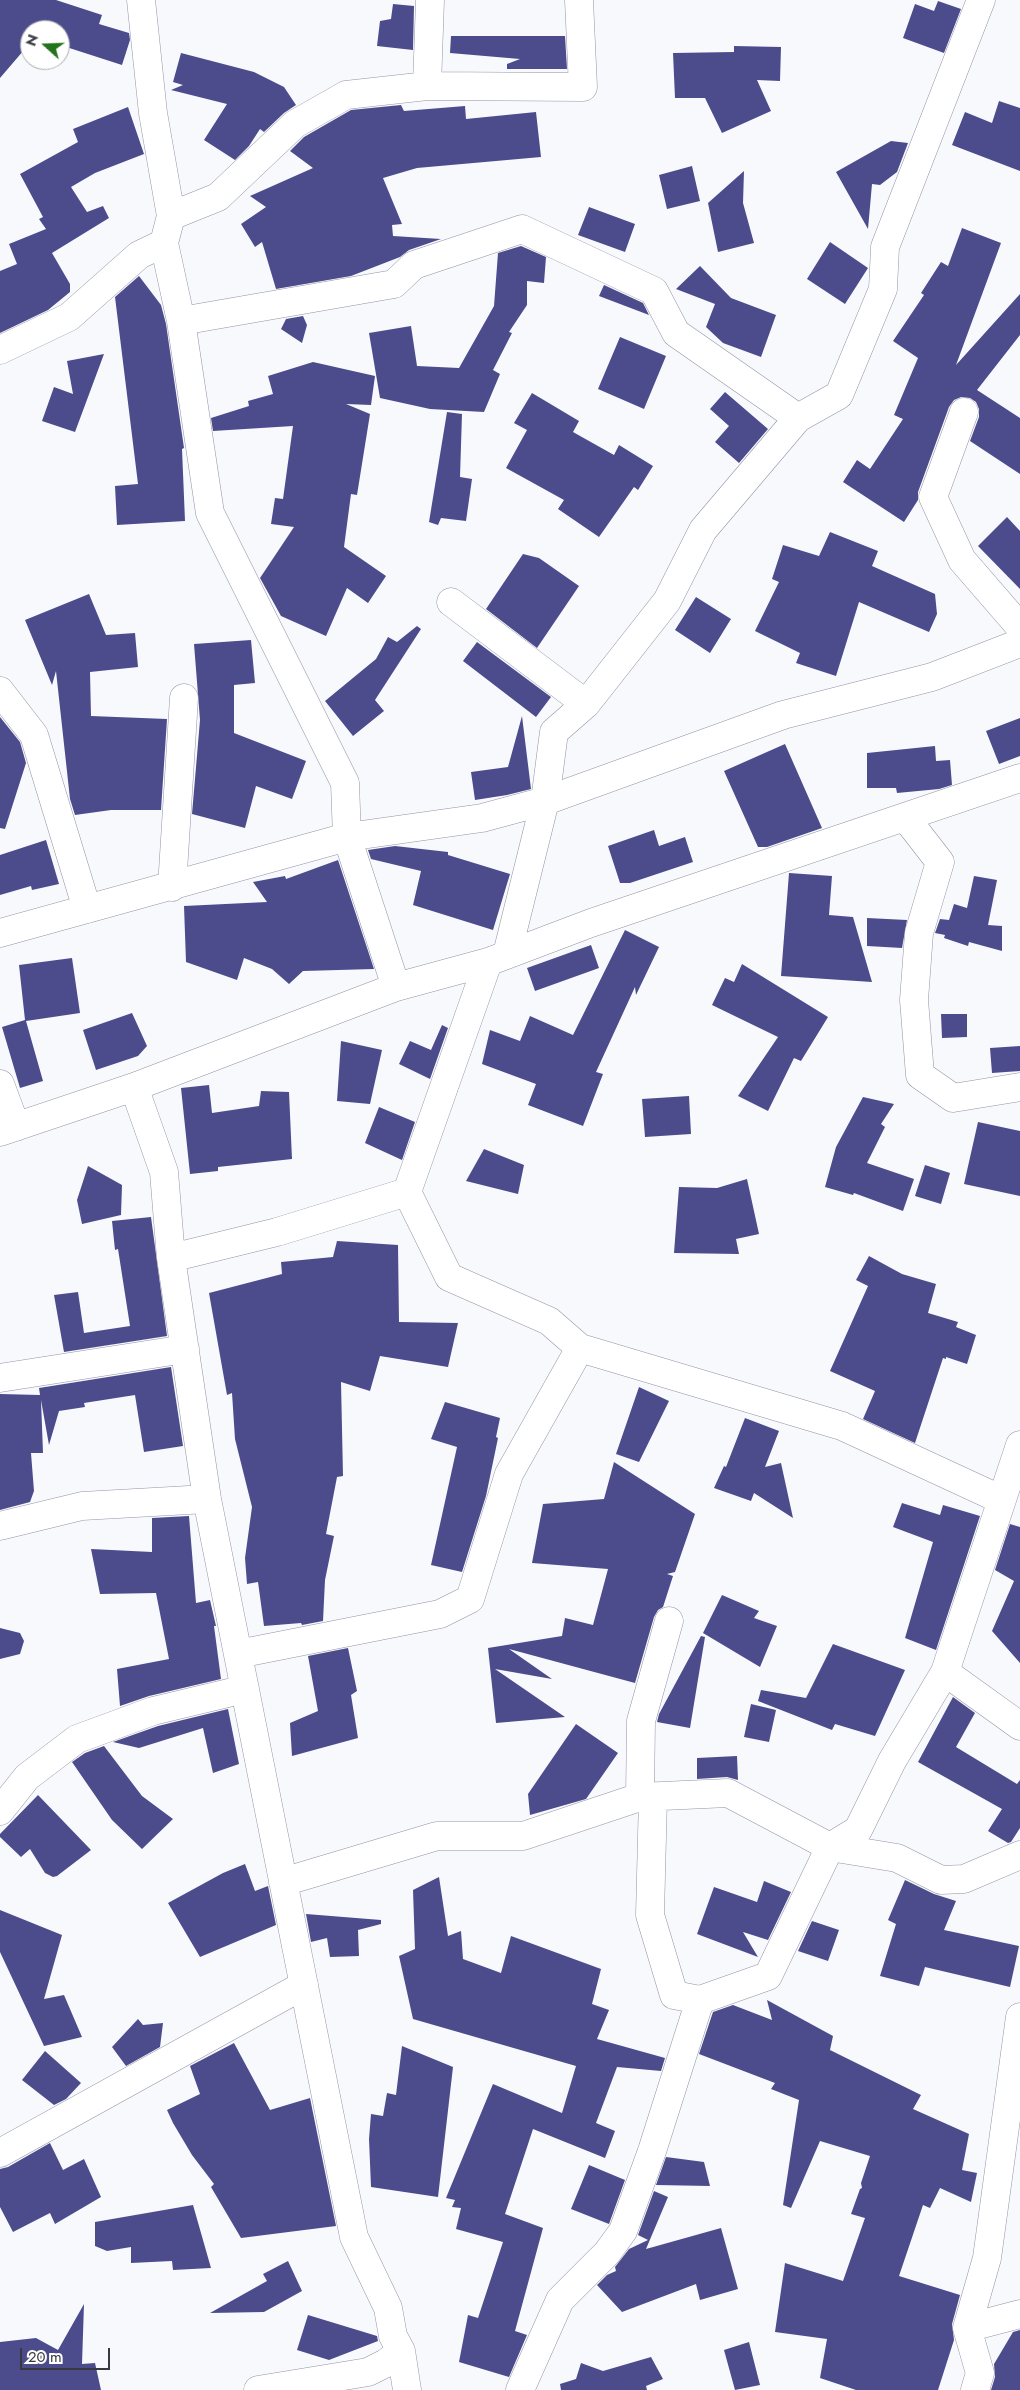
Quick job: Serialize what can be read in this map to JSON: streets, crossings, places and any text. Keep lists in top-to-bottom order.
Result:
{
  "scale_bar": "20 m",
  "north": "left"
}
